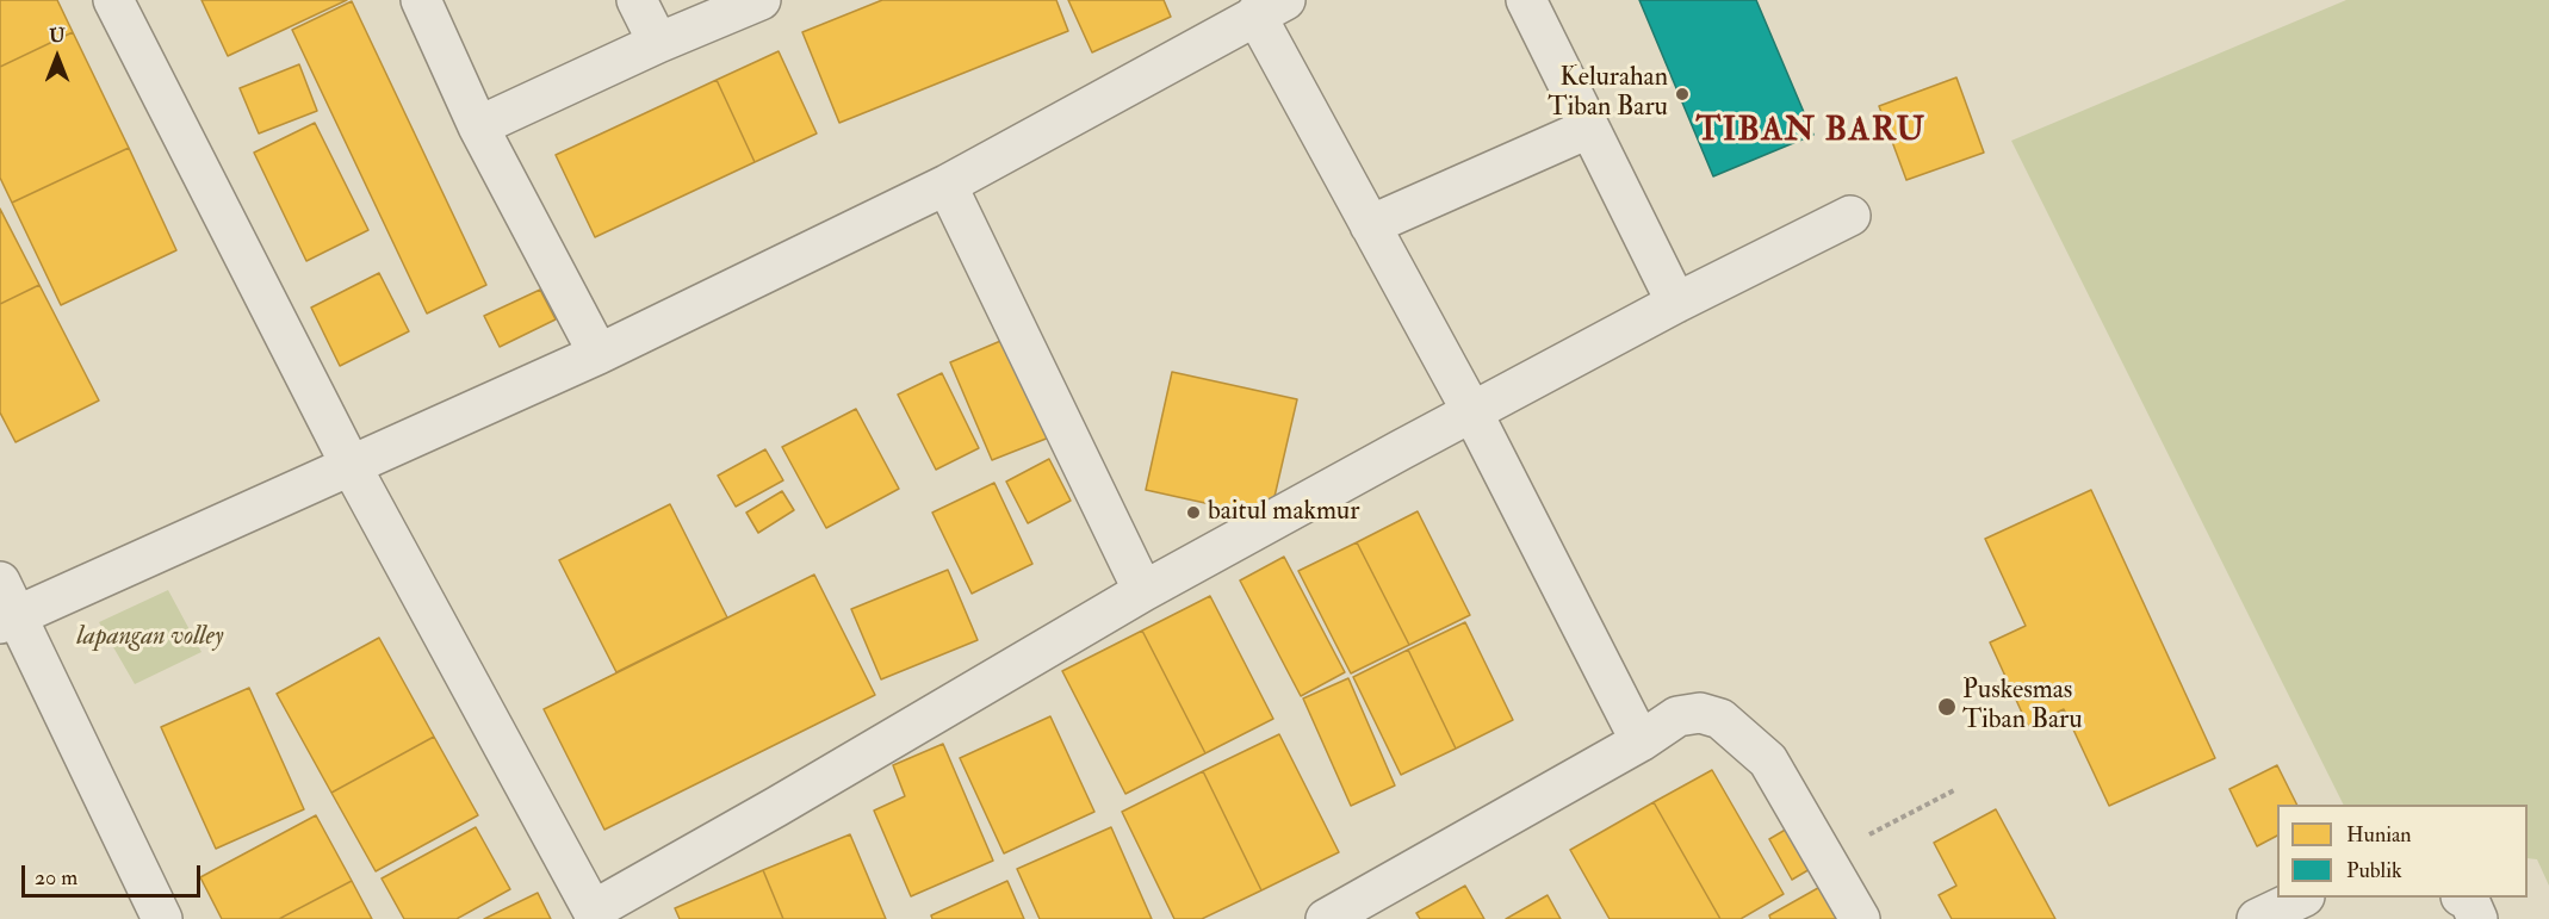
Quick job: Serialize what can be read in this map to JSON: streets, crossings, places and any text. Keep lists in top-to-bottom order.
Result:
{
  "districts": ["TIBAN BARU"],
  "parks": ["lapangan volley"],
  "places": ["Kelurahan Tiban Baru", "baitul makmur", "Puskesmas Tiban Baru"],
  "legend": ["Hunian", "Publik"],
  "scale_bar": "20 m",
  "north": "top"
}
